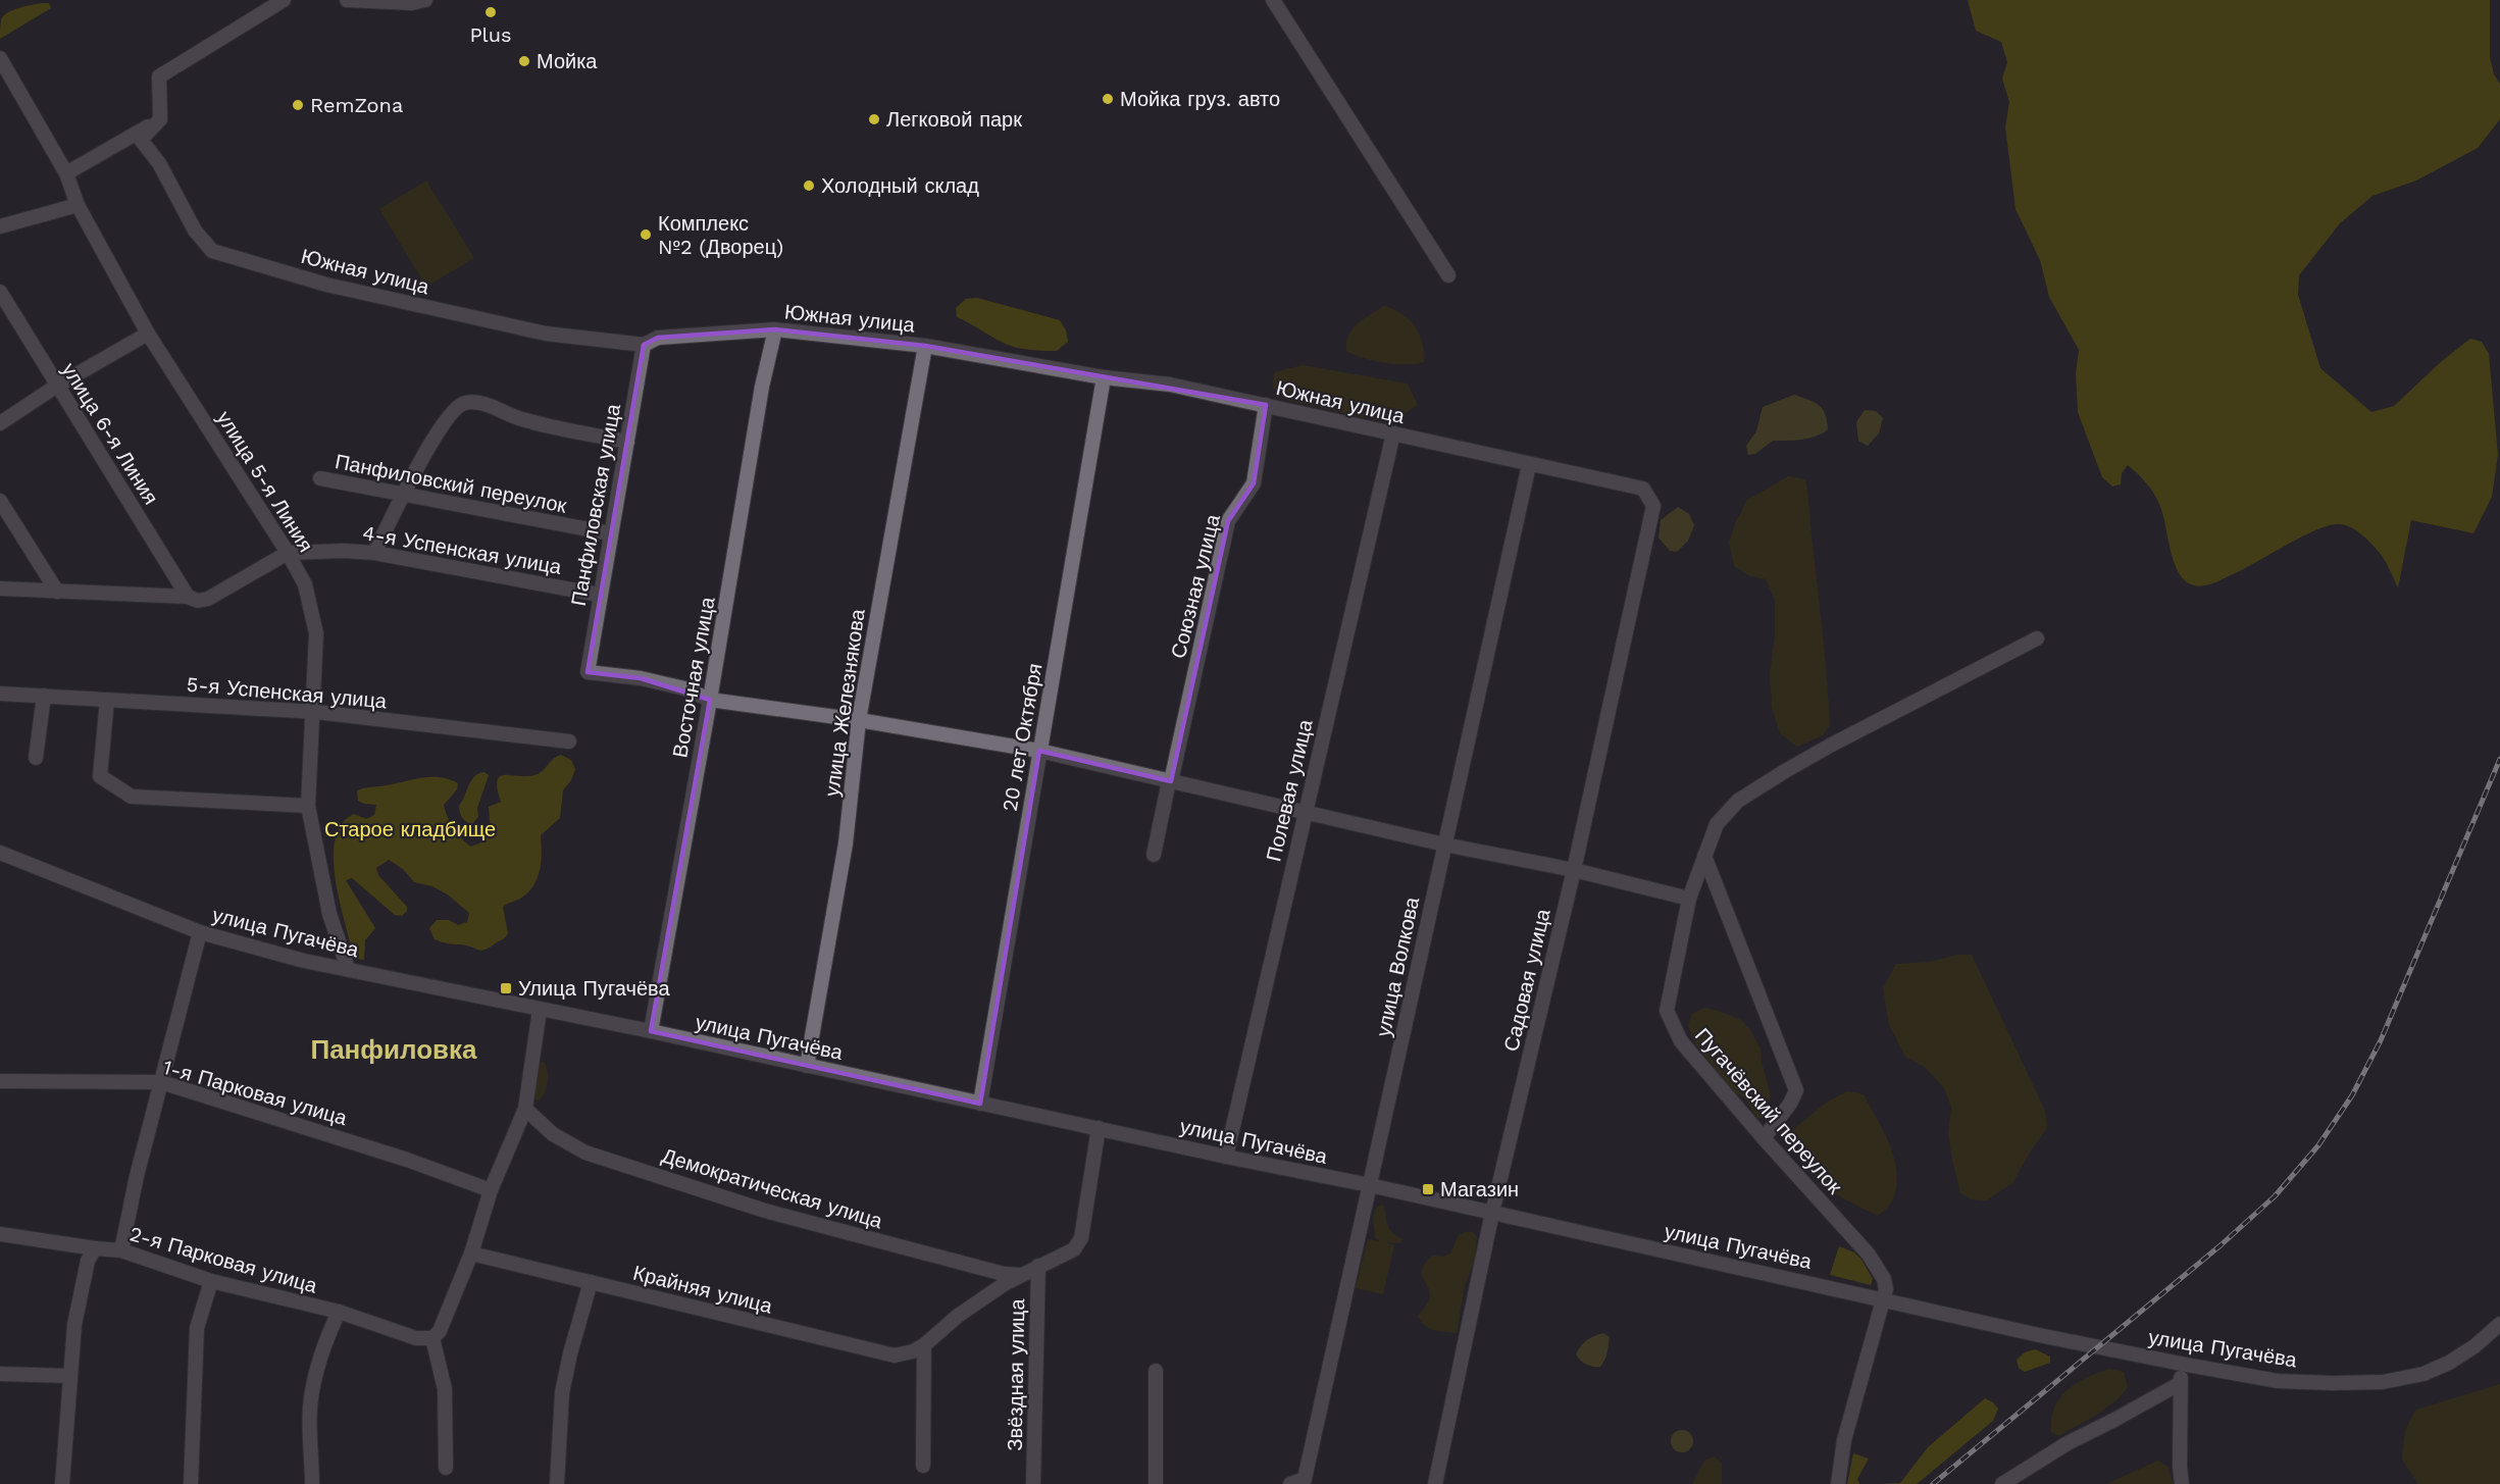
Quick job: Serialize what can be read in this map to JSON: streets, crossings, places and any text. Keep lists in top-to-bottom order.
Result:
{
  "streets": {
    "street": [
      "Южная улица",
      "улица 6-я Линия",
      "улица 5-я Линия",
      "Панфиловский переулок",
      "Панфиловская улица",
      "4-я Успенская улица",
      "Союзная улица",
      "Восточная улица",
      "5-я Успенская улица",
      "улица Железнякова",
      "20 лет Октября",
      "Полевая улица",
      "улица Пугачёва",
      "улица Волкова",
      "Садовая улица",
      "1-я Парковая улица",
      "Пугачёвский переулок",
      "Демократическая улица",
      "2-я Парковая улица",
      "Крайняя улица",
      "Звёздная улица"
    ]
  },
  "crossings": [
    ["Южная улица", "Панфиловская улица"],
    ["Южная улица", "Союзная улица"],
    ["Южная улица", "Восточная улица"],
    ["Южная улица", "улица Железнякова"],
    ["Южная улица", "20 лет Октября"],
    ["Южная улица", "Полевая улица"],
    ["Южная улица", "улица Волкова"],
    ["Южная улица", "Садовая улица"],
    ["улица 6-я Линия", "4-я Успенская улица"],
    ["улица 5-я Линия", "4-я Успенская улица"],
    ["улица 5-я Линия", "5-я Успенская улица"],
    ["улица 5-я Линия", "улица Пугачёва"],
    ["Панфиловский переулок", "Панфиловская улица"],
    ["Панфиловская улица", "4-я Успенская улица"],
    ["Панфиловская улица", "Восточная улица"],
    ["Восточная улица", "улица Пугачёва"],
    ["улица Железнякова", "улица Пугачёва"],
    ["20 лет Октября", "улица Пугачёва"],
    ["Полевая улица", "улица Пугачёва"],
    ["улица Пугачёва", "улица Волкова"],
    ["улица Пугачёва", "Садовая улица"],
    ["улица Пугачёва", "Пугачёвский переулок"]
  ],
  "districts": ["Панфиловка"],
  "parks": ["Старое кладбище"],
  "places": {
    "other": [
      "Plus",
      "Мойка",
      "Мойка груз. авто",
      "RemZona",
      "Легковой парк",
      "Холодный склад",
      "Комплекс №2 (Дворец)"
    ],
    "transit": ["Улица Пугачёва", "Магазин"]
  }
}
